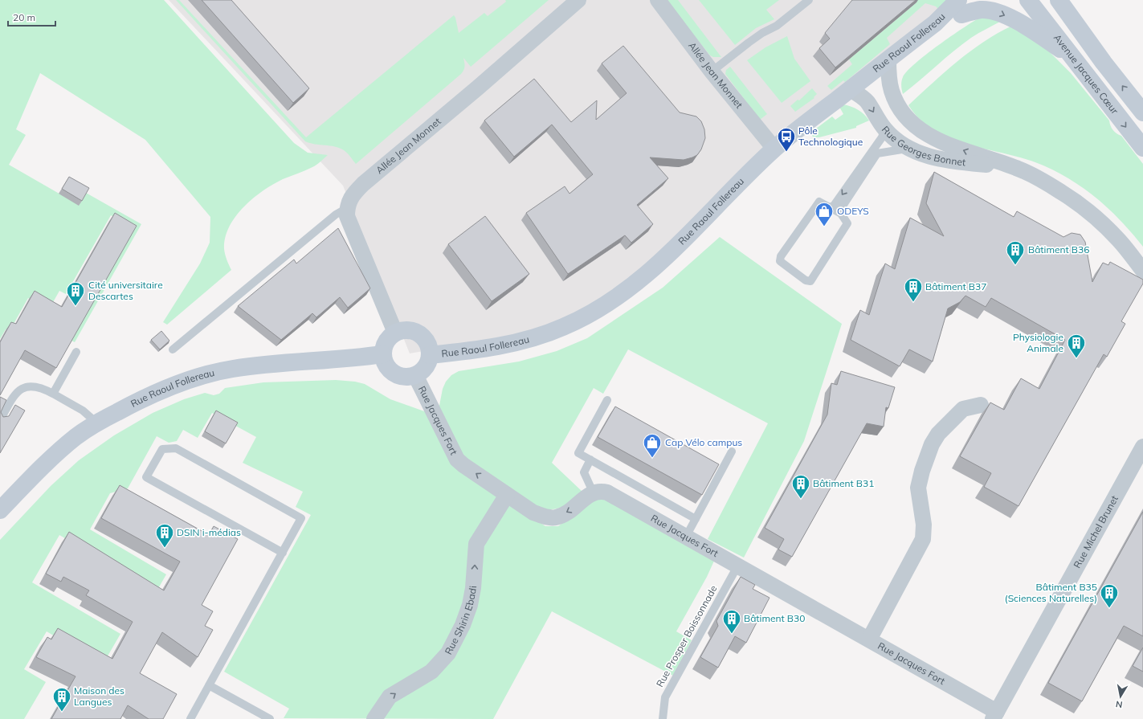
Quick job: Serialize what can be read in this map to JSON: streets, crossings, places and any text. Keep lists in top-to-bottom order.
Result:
{
  "streets": {
    "street": [
      "Rue Raoul Follereau",
      "Avenue Jacques Cœur",
      "Allée Jean Monnet",
      "Rue Georges Bonnet",
      "Rue Jacques Fort",
      "Rue Michel Brunet",
      "Rue Shirin Ebadi"
    ],
    "lane": ["Rue Prosper Boissonnade"]
  },
  "crossings": [
    ["Rue Raoul Follereau", "Allée Jean Monnet"],
    ["Rue Raoul Follereau", "Rue Georges Bonnet"],
    ["Rue Raoul Follereau", "Rue Jacques Fort"],
    ["Rue Jacques Fort", "Rue Michel Brunet"],
    ["Rue Jacques Fort", "Rue Shirin Ebadi"],
    ["Rue Jacques Fort", "Rue Prosper Boissonnade"]
  ],
  "one_way": ["Rue Shirin Ebadi"],
  "places": {
    "bus stop": ["Pôle Technologique"],
    "shop": ["ODEYS", "Cap Vélo campus"],
    "building": [
      "Bâtiment B36",
      "Bâtiment B37",
      "Cité universitaire Descartes",
      "Physiologie Animale",
      "Bâtiment B31",
      "DSIN i-médias",
      "Bâtiment B35 (Sciences Naturelles)",
      "Bâtiment B30",
      "Maison des Langues"
    ]
  },
  "scale_bar": "20 m",
  "north": "bottom"
}
